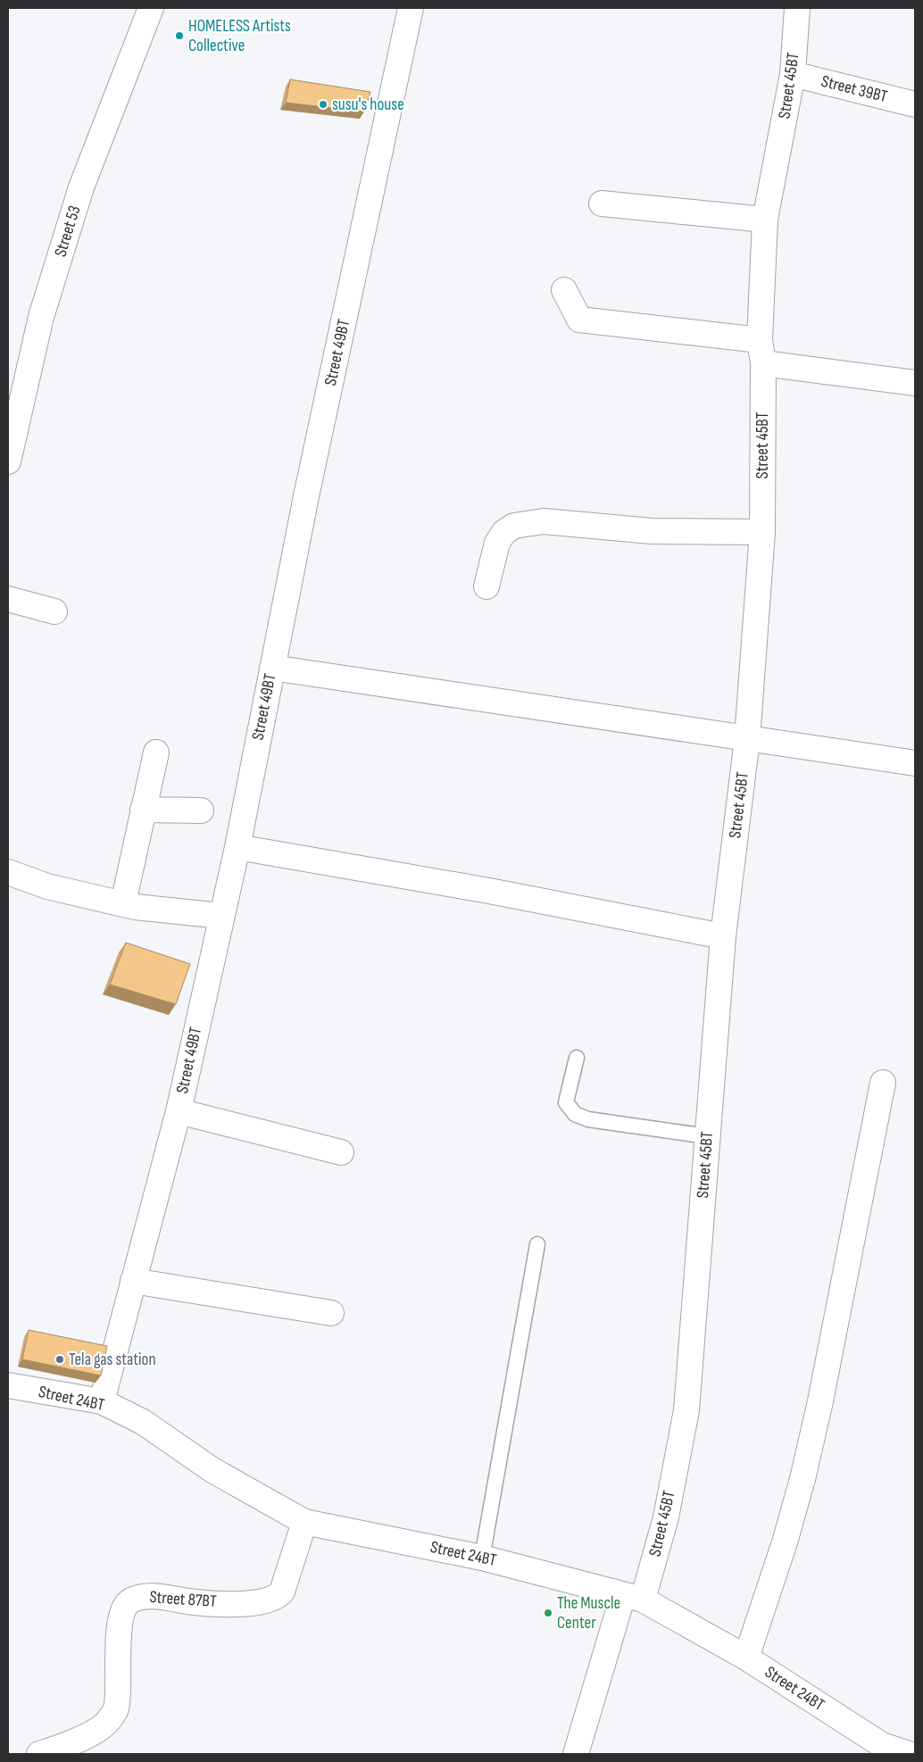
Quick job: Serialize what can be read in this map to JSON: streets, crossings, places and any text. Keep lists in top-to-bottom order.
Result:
{
  "streets": {
    "street": [
      "Street 45BT",
      "Street 39BT",
      "Street 53",
      "Street 49BT",
      "Street 24BT",
      "Street 87BT"
    ]
  },
  "crossings": [
    ["Street 45BT", "Street 39BT"],
    ["Street 45BT", "Street 24BT"],
    ["Street 49BT", "Street 24BT"],
    ["Street 24BT", "Street 87BT"]
  ],
  "places": [
    "HOMELESS Artists Collective",
    "susu's house",
    "Tela gas station",
    "The Muscle Center"
  ]
}
